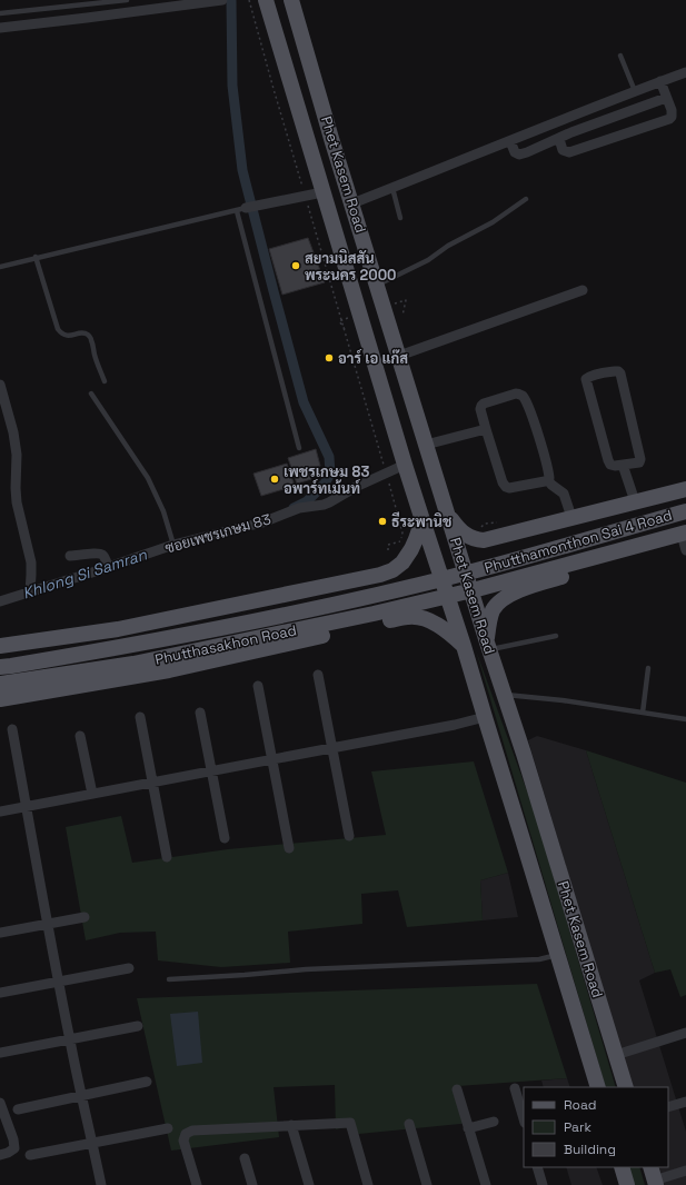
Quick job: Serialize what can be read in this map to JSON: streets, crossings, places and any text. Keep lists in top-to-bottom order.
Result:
{
  "streets": {
    "main road": ["Phet Kasem Road", "Phutthamonthon Sai 4 Road", "Phutthasakhon Road"],
    "street": ["ซอยเพชรเกษม 83"]
  },
  "crossings": [
    ["Phet Kasem Road", "ซอยเพชรเกษม 83"],
    ["Phet Kasem Road", "Phutthamonthon Sai 4 Road"],
    ["Phutthamonthon Sai 4 Road", "Phutthasakhon Road"]
  ],
  "water": ["Khlong Si Samran"],
  "places": [
    "สยามนิสสัน พระนคร 2000",
    "อาร์ เอ แก๊ส",
    "เพชรเกษม 83 อพาร์ทเม้นท์",
    "ธีระพานิช"
  ],
  "legend": ["Road", "Park", "Building"]
}
